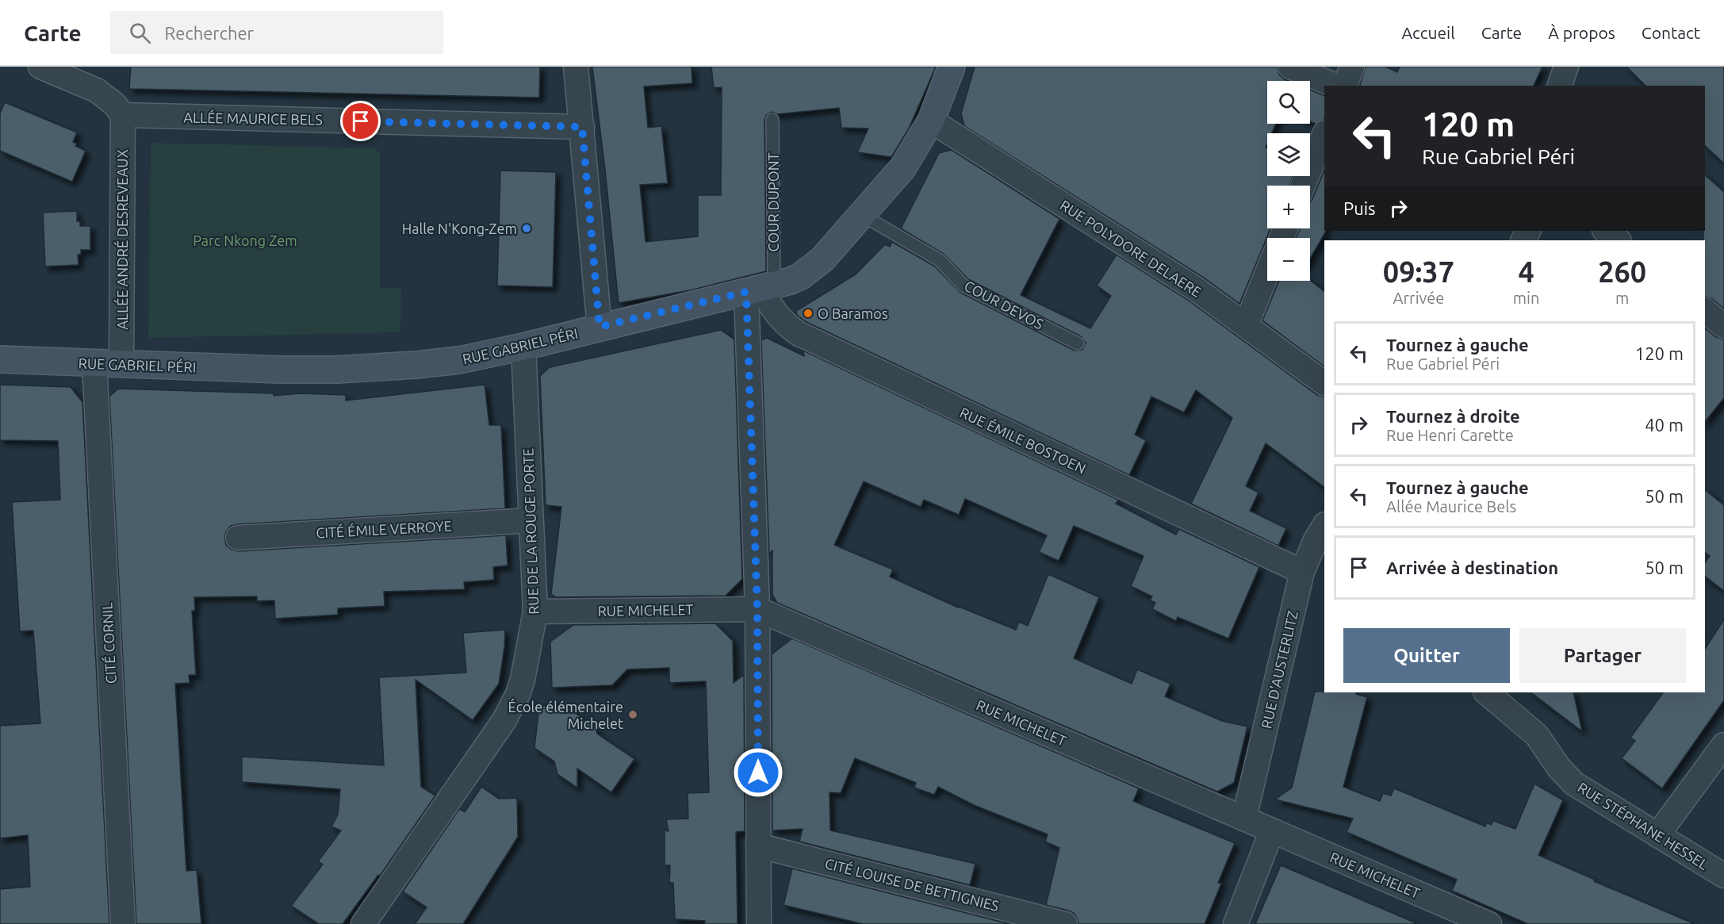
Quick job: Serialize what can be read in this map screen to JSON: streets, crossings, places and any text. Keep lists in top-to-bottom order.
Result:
{
  "streets": {
    "street": [
      "ALLÉE MAURICE BELS",
      "ALLÉE ANDRÉ DESREVEAUX",
      "RUE POLYDORE DELAERE",
      "RUE GABRIEL PÉRI",
      "RUE ÉMILE BOSTOEN",
      "CITÉ ÉMILE VERROYE",
      "RUE DE LA ROUGE PORTE",
      "RUE MICHELET",
      "CITÉ CORNIL",
      "RUE D'AUSTERLITZ",
      "RUE STÉPHANE HESSEL",
      "CITÉ LOUISE DE BETTIGNIES"
    ],
    "lane": ["COUR DUPONT", "COUR DEVOS"]
  },
  "crossings": [
    ["ALLÉE MAURICE BELS", "ALLÉE ANDRÉ DESREVEAUX"],
    ["COUR DUPONT", "RUE GABRIEL PÉRI"],
    ["COUR DUPONT", "RUE ÉMILE BOSTOEN"],
    ["ALLÉE ANDRÉ DESREVEAUX", "RUE GABRIEL PÉRI"],
    ["RUE POLYDORE DELAERE", "RUE GABRIEL PÉRI"],
    ["COUR DEVOS", "RUE GABRIEL PÉRI"],
    ["RUE GABRIEL PÉRI", "RUE ÉMILE BOSTOEN"],
    ["RUE GABRIEL PÉRI", "RUE DE LA ROUGE PORTE"],
    ["RUE GABRIEL PÉRI", "CITÉ CORNIL"],
    ["RUE ÉMILE BOSTOEN", "RUE D'AUSTERLITZ"],
    ["CITÉ ÉMILE VERROYE", "RUE DE LA ROUGE PORTE"],
    ["RUE DE LA ROUGE PORTE", "RUE MICHELET"],
    ["RUE MICHELET", "RUE D'AUSTERLITZ"]
  ],
  "parks": ["Parc Nkong Zem"],
  "places": ["Halle N'Kong-Zem", "O Baramos", "École élémentaire Michelet"],
  "page": {
    "header": "Carte",
    "search": "Rechercher",
    "nav": [
      "Accueil",
      "Carte",
      "À propos",
      "Contact"
    ],
    "map_buttons": ["+", "−"],
    "turn": ["120 m", "Rue Gabriel Péri"],
    "then": "Puis",
    "eta": [
      "09:37",
      "Arrivée",
      "4",
      "min",
      "260",
      "m"
    ],
    "list": [
      {
        "name": "Tournez à gauche",
        "note": "Rue Gabriel Péri",
        "value": "120 m"
      },
      {
        "name": "Tournez à droite",
        "note": "Rue Henri Carette",
        "value": "40 m"
      },
      {
        "name": "Tournez à gauche",
        "note": "Allée Maurice Bels",
        "value": "50 m"
      },
      {
        "name": "Arrivée à destination",
        "value": "50 m"
      }
    ],
    "buttons": ["Quitter", "Partager"]
  }
}
